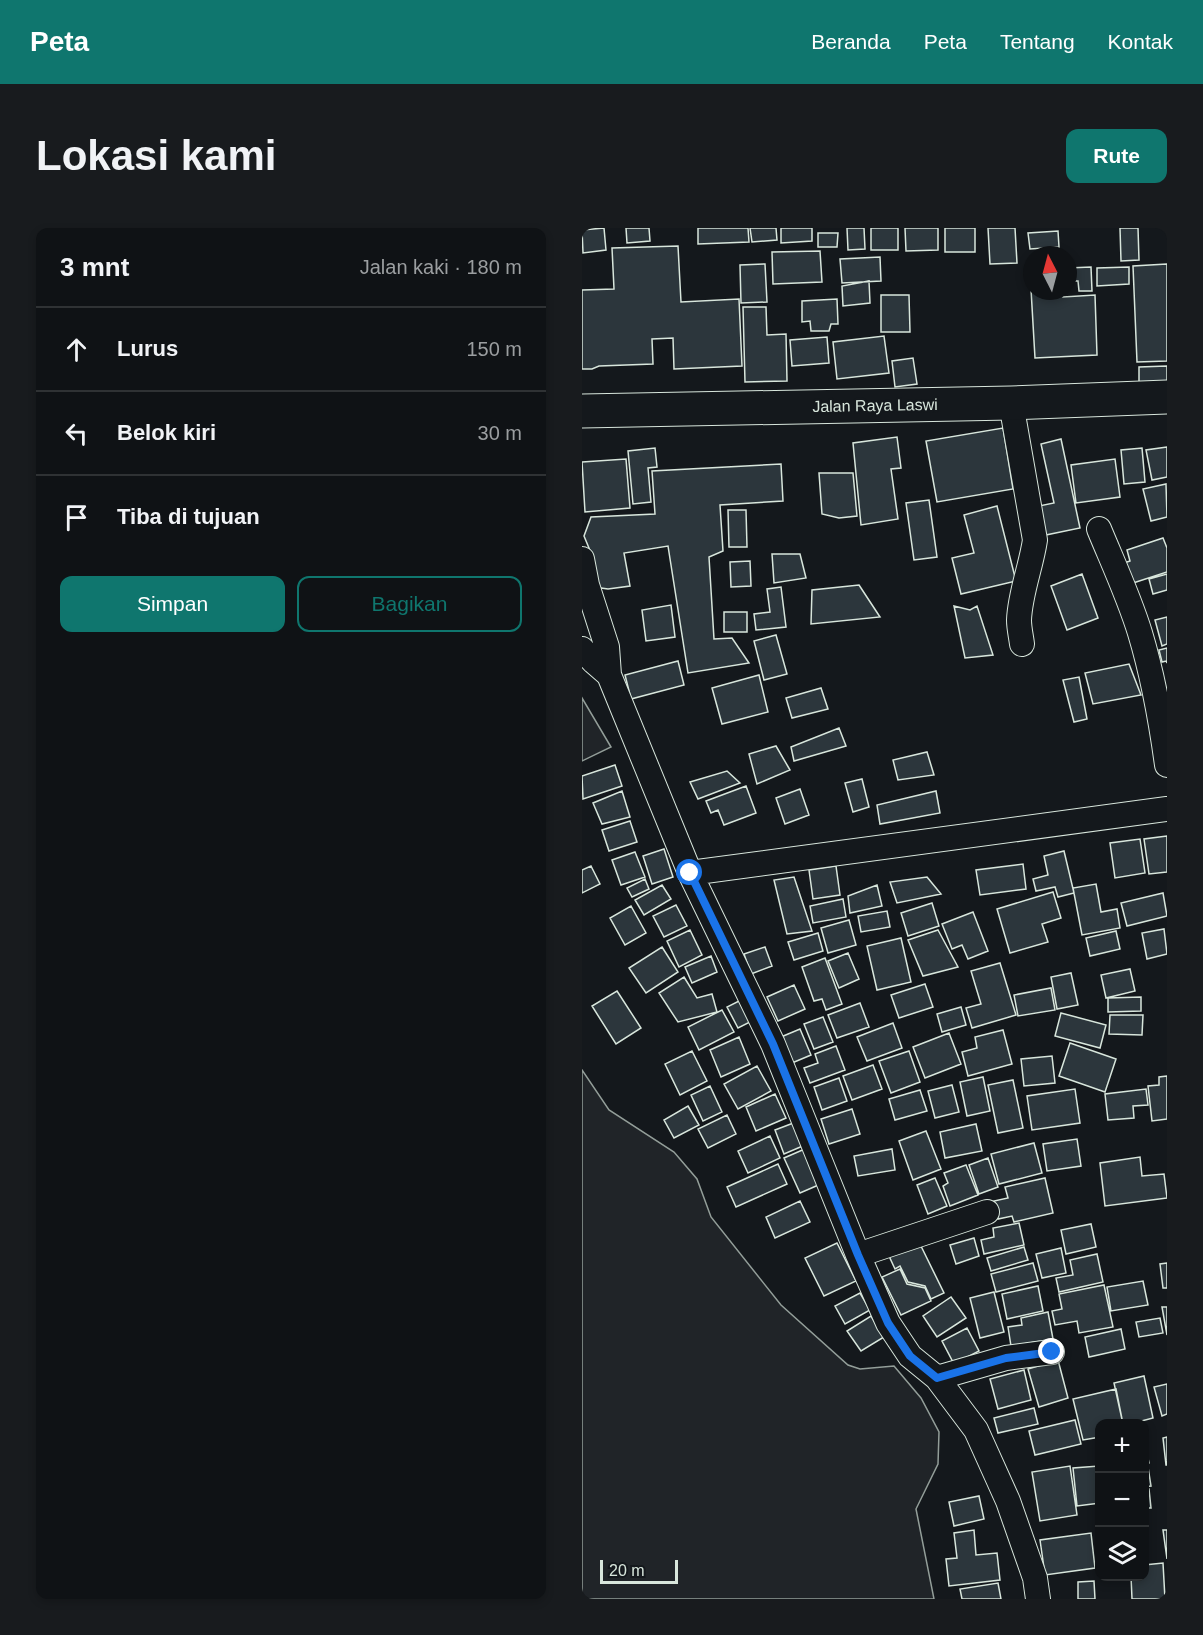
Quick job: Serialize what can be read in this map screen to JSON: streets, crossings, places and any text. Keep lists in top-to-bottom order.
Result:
{
  "streets": {
    "main road": ["Jalan Raya Laswi"]
  },
  "scale_bar": "20 m",
  "north": "top",
  "page": {
    "header": "Peta",
    "nav": [
      "Beranda",
      "Peta",
      "Tentang",
      "Kontak"
    ],
    "buttons": [
      "Rute",
      ["Simpan", "Bagikan"]
    ],
    "title": "Lokasi kami",
    "heading": ["3 mnt", "Jalan kaki · 180 m"],
    "list": [
      ["Lurus", "150 m"],
      ["Belok kiri", "30 m"],
      "Tiba di tujuan"
    ],
    "map_buttons": ["+", "−"],
    "scale": "20 m"
  }
}
